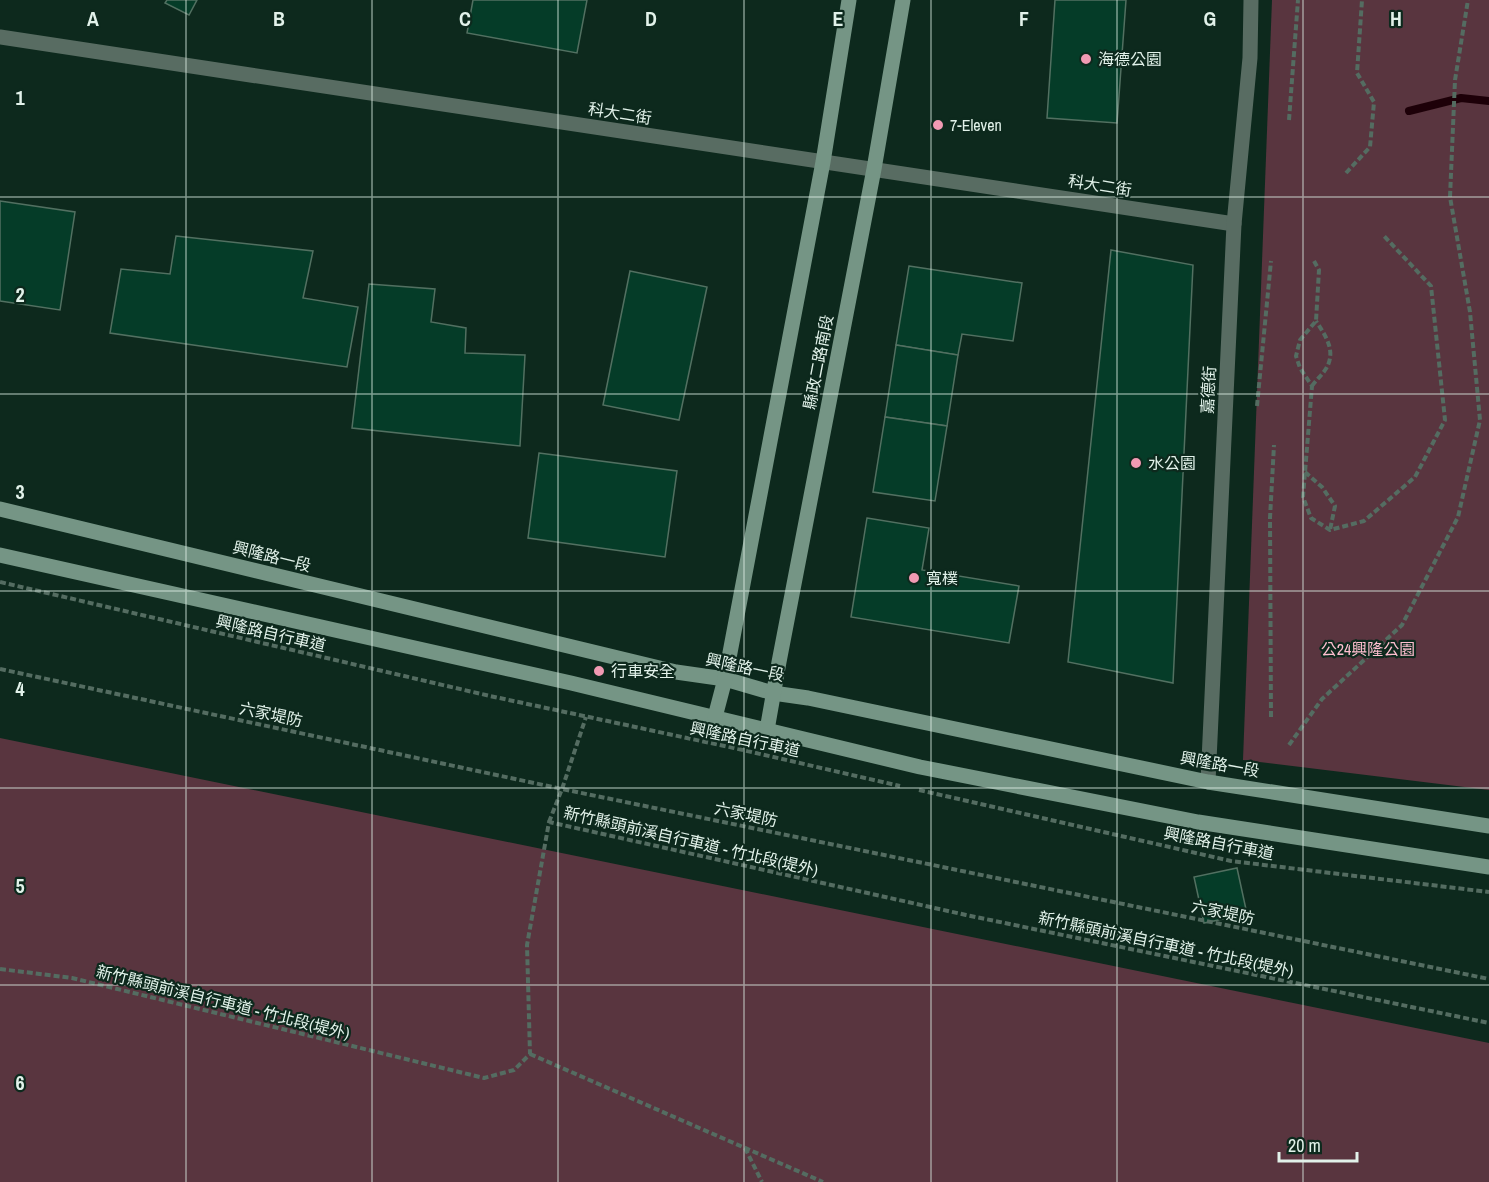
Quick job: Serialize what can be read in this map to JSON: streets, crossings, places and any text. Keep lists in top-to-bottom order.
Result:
{
  "streets": {
    "street": [
      "科大二街",
      "縣政二路南段",
      "嘉德街",
      "興隆路一段"
    ],
    "path": ["興隆路自行車道", "六家堤防", "新竹縣頭前溪自行車道 - 竹北段(堤外)"]
  },
  "crossings": [
    ["科大二街", "縣政二路南段"],
    ["科大二街", "嘉德街"],
    ["縣政二路南段", "興隆路一段"],
    ["嘉德街", "興隆路一段"]
  ],
  "parks": ["公24興隆公園"],
  "places": [
    "海德公園",
    "7-Eleven",
    "水公園",
    "寬樸",
    "行車安全"
  ],
  "scale_bar": "20 m",
  "grid": {
    "columns": [
      "A",
      "B",
      "C",
      "D",
      "E",
      "F",
      "G",
      "H"
    ],
    "rows": [
      "1",
      "2",
      "3",
      "4",
      "5",
      "6"
    ]
  }
}
